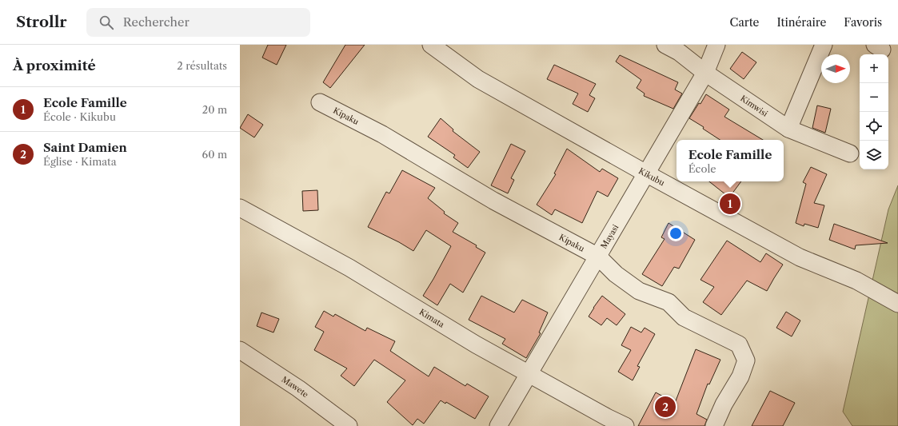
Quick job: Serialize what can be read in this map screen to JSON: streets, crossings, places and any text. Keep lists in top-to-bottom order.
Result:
{
  "streets": {
    "street": [
      "Kimwisi",
      "Kipaku",
      "Kikubu",
      "Mayasi",
      "Kimata",
      "Mawete"
    ]
  },
  "crossings": [
    ["Kimwisi", "Mayasi"],
    ["Kipaku", "Mayasi"],
    ["Kikubu", "Mayasi"],
    ["Mayasi", "Kimata"]
  ],
  "north": "right",
  "page": {
    "header": "Strollr",
    "search": "Rechercher",
    "nav": ["Carte", "Itinéraire", "Favoris"],
    "heading": ["À proximité", "2 résultats"],
    "map_buttons": ["+", "−"],
    "list": [
      {
        "mark": "1",
        "name": "Ecole Famille",
        "note": "École · Kikubu",
        "value": "20 m"
      },
      {
        "mark": "2",
        "name": "Saint Damien",
        "note": "Église · Kimata",
        "value": "60 m"
      }
    ],
    "popup": ["Ecole Famille", "École"],
    "pins": ["1", "2"]
  }
}
